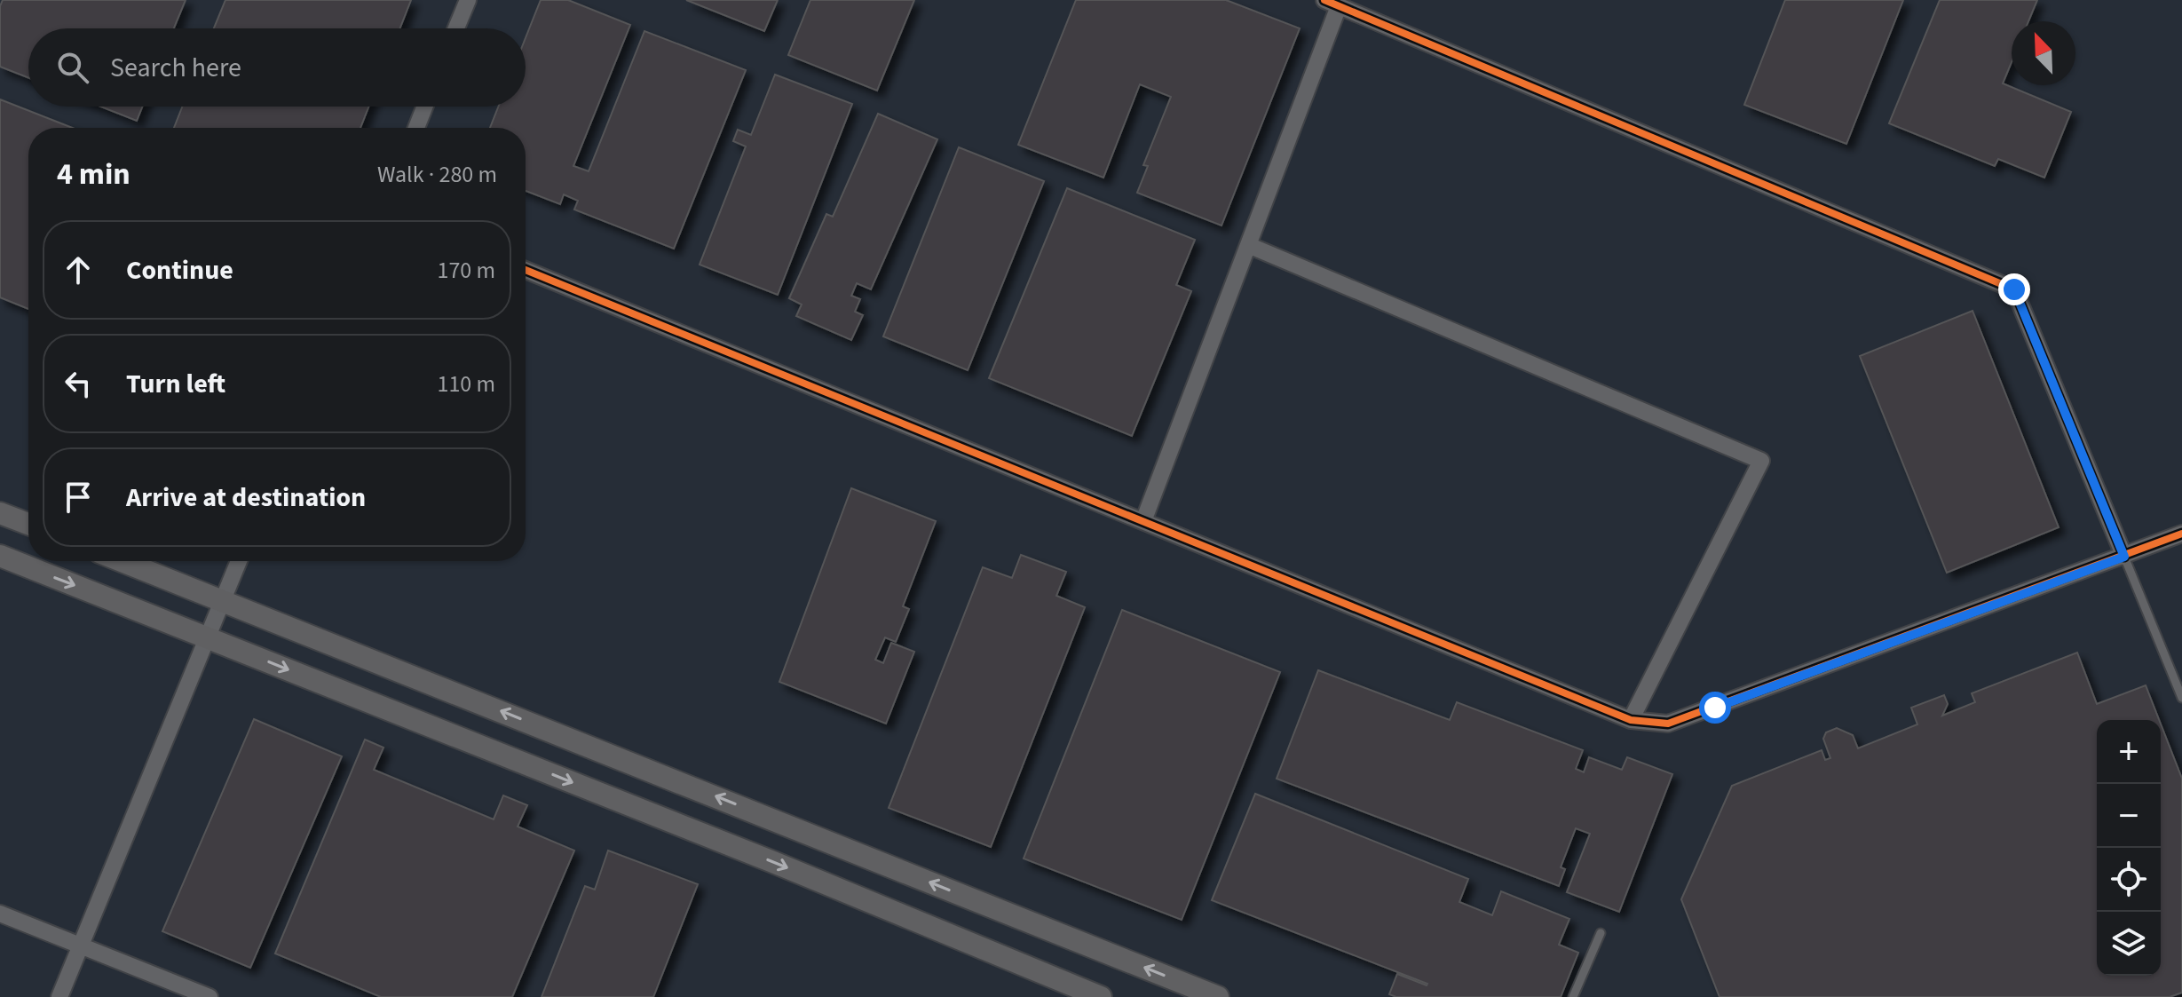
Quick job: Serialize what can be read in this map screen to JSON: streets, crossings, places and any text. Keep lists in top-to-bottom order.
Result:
{
  "north": "top left",
  "page": {
    "search": "Search here",
    "heading": ["4 min", "Walk · 280 m"],
    "list": [
      ["Continue", "170 m"],
      ["Turn left", "110 m"],
      "Arrive at destination"
    ],
    "map_buttons": ["+", "−"]
  }
}
